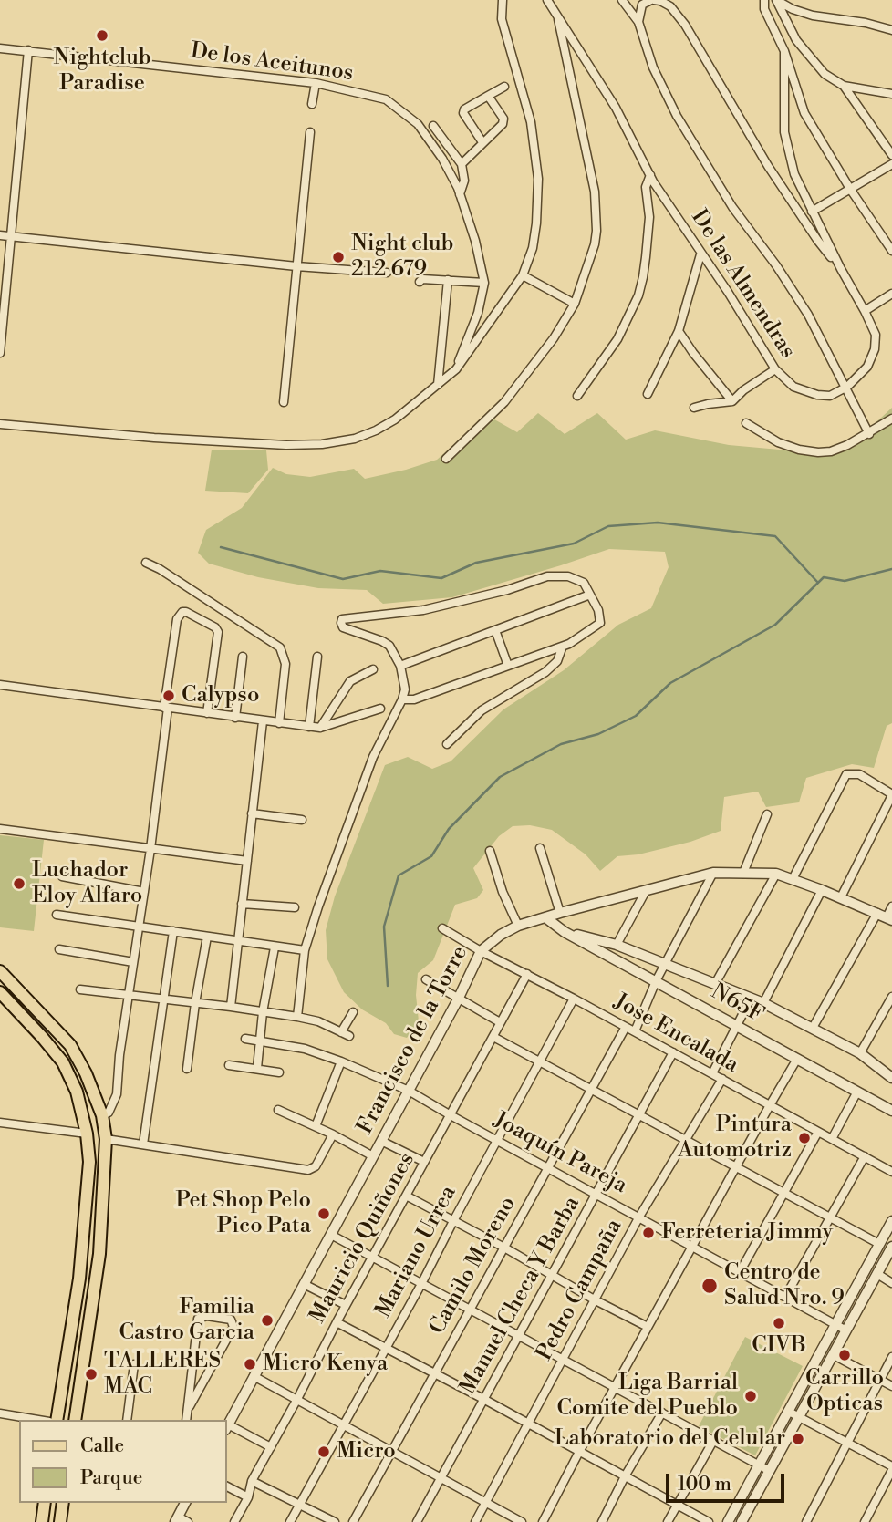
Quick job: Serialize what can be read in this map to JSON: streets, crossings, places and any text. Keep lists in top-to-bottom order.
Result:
{
  "streets": {
    "street": [
      "De los Aceitunos",
      "De las Almendras",
      "N65F",
      "Jose Encalada",
      "Francisco de la Torre",
      "Joaquín Pareja",
      "Mauricio Quiñones",
      "Mariano Urrea",
      "Camilo Moreno",
      "Pedro Campaña",
      "Manuel Checa Y Barba"
    ]
  },
  "crossings": [
    ["Jose Encalada", "Francisco de la Torre"],
    ["Jose Encalada", "Mauricio Quiñones"],
    ["Jose Encalada", "Mariano Urrea"],
    ["Jose Encalada", "Camilo Moreno"],
    ["Jose Encalada", "Pedro Campaña"],
    ["Jose Encalada", "Manuel Checa Y Barba"],
    ["Francisco de la Torre", "Joaquín Pareja"],
    ["Joaquín Pareja", "Mauricio Quiñones"],
    ["Joaquín Pareja", "Mariano Urrea"],
    ["Joaquín Pareja", "Camilo Moreno"],
    ["Joaquín Pareja", "Pedro Campaña"],
    ["Joaquín Pareja", "Manuel Checa Y Barba"]
  ],
  "places": [
    "Nightclub Paradise",
    "Night club 212 679",
    "Calypso",
    "Luchador Eloy Alfaro",
    "Pintura Automotriz",
    "Pet Shop Pelo Pico Pata",
    "Ferreteria Jimmy",
    "Centro de Salud Nro. 9",
    "Familia Castro Garcia",
    "CIVB",
    "Carrillo Opticas",
    "Micro Kenya",
    "TALLERES MAC",
    "Liga Barrial Comite del Pueblo",
    "Laboratorio del Celular",
    "Micro"
  ],
  "legend": ["Calle", "Parque"],
  "scale_bar": "100 m"
}
